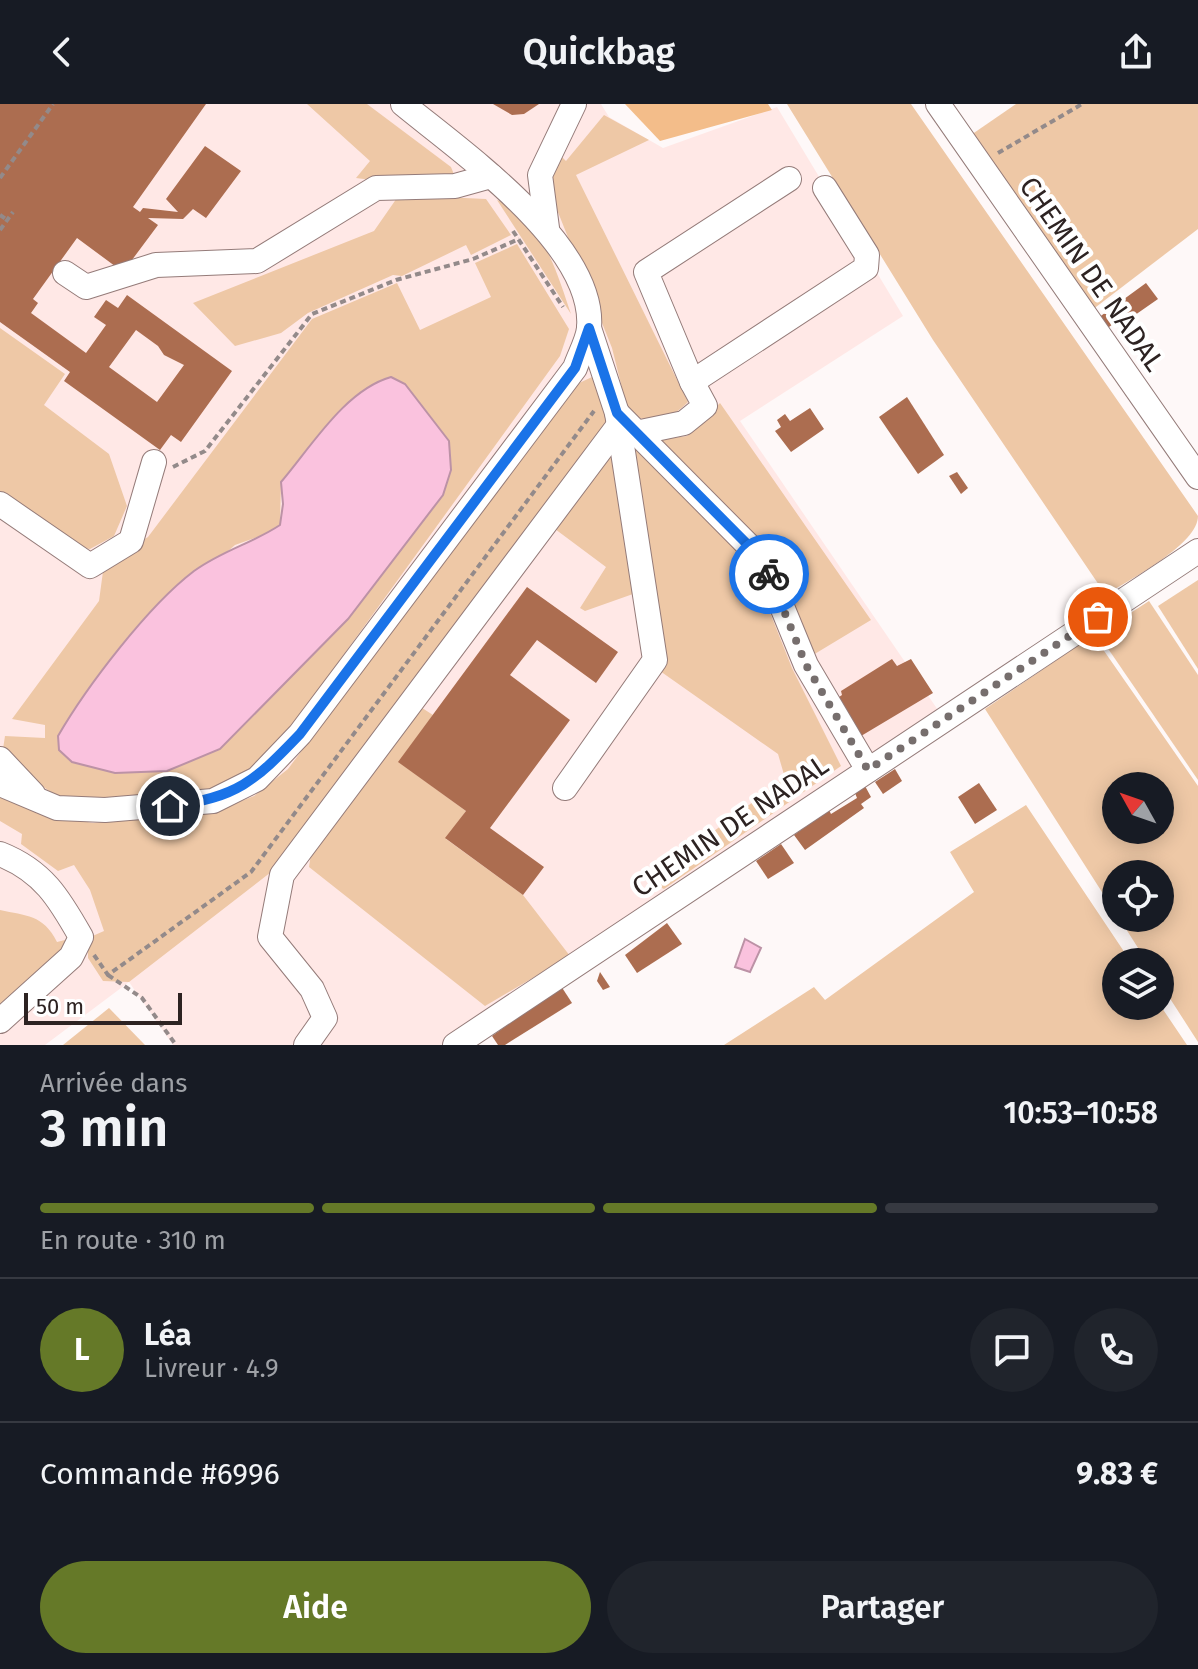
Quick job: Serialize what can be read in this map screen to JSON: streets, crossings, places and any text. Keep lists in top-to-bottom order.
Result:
{
  "streets": {
    "street": ["CHEMIN DE NADAL"]
  },
  "scale_bar": "50 m",
  "north": "top left",
  "page": {
    "header": "Quickbag",
    "scale": "50 m",
    "heading": ["3 min", "Arrivée dans", "10:53–10:58"],
    "panel": [
      "Léa",
      "Livreur · 4.9",
      "Commande #6996",
      "9.83 €"
    ],
    "bar": "En route · 310 m",
    "round": "L",
    "buttons": ["Aide", "Partager"]
  }
}
